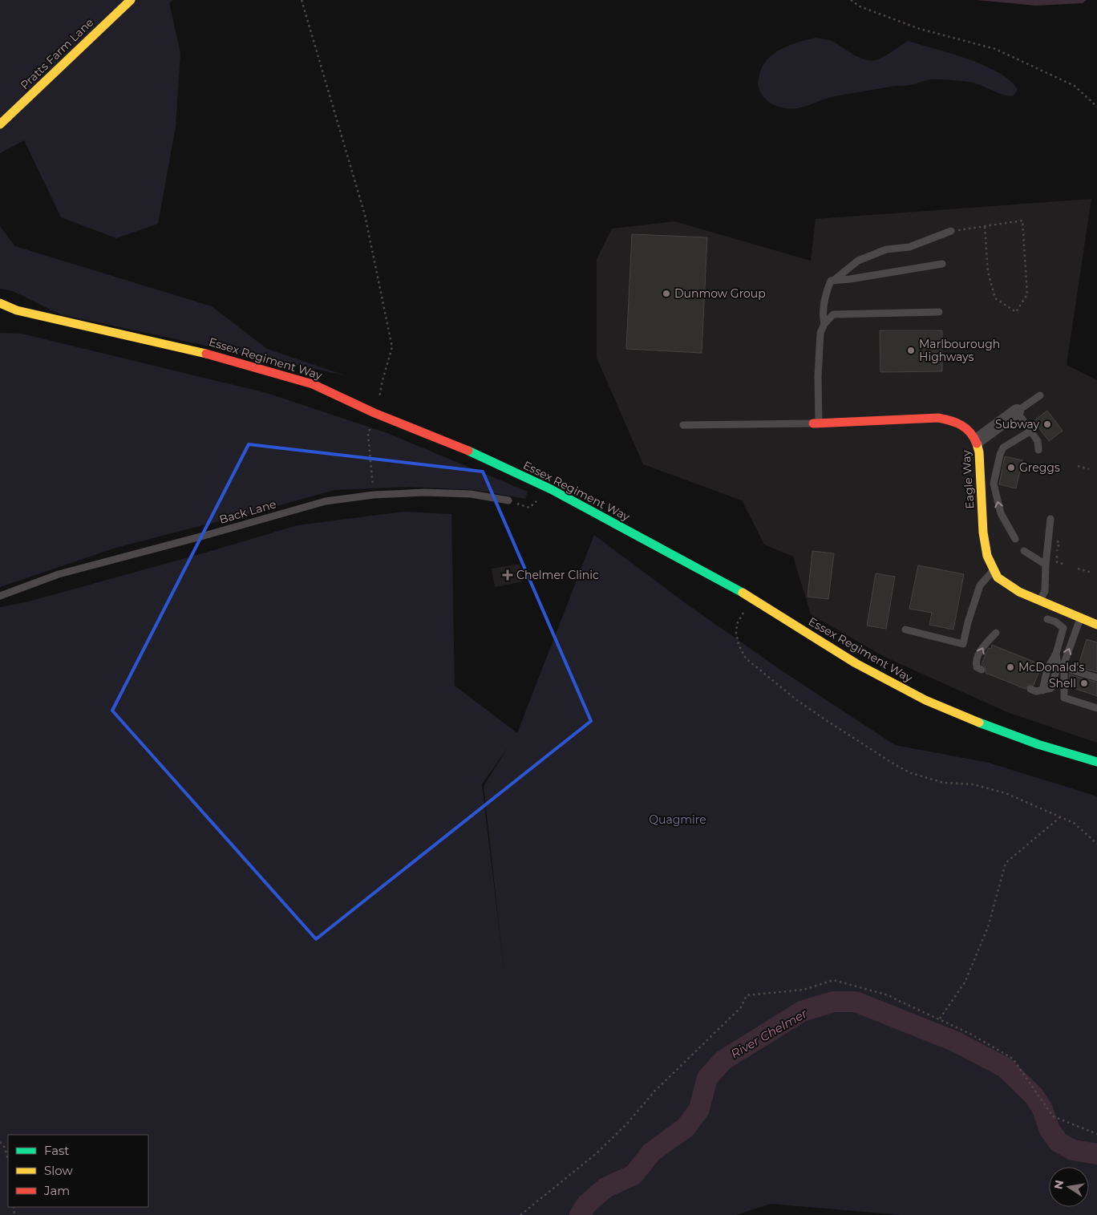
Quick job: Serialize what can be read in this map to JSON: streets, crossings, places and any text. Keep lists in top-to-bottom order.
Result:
{
  "streets": {
    "main road": ["Pratts Farm Lane", "Essex Regiment Way", "Eagle Way"],
    "lane": ["Back Lane"]
  },
  "water": ["River Chelmer"],
  "parks": ["Quagmire"],
  "places": {
    "other": [
      "Dunmow Group",
      "Marlbourough Highways",
      "Subway",
      "Greggs",
      "McDonald's",
      "Shell"
    ],
    "health": ["Chelmer Clinic"]
  },
  "legend": ["Fast", "Slow", "Jam"],
  "north": "left"
}
